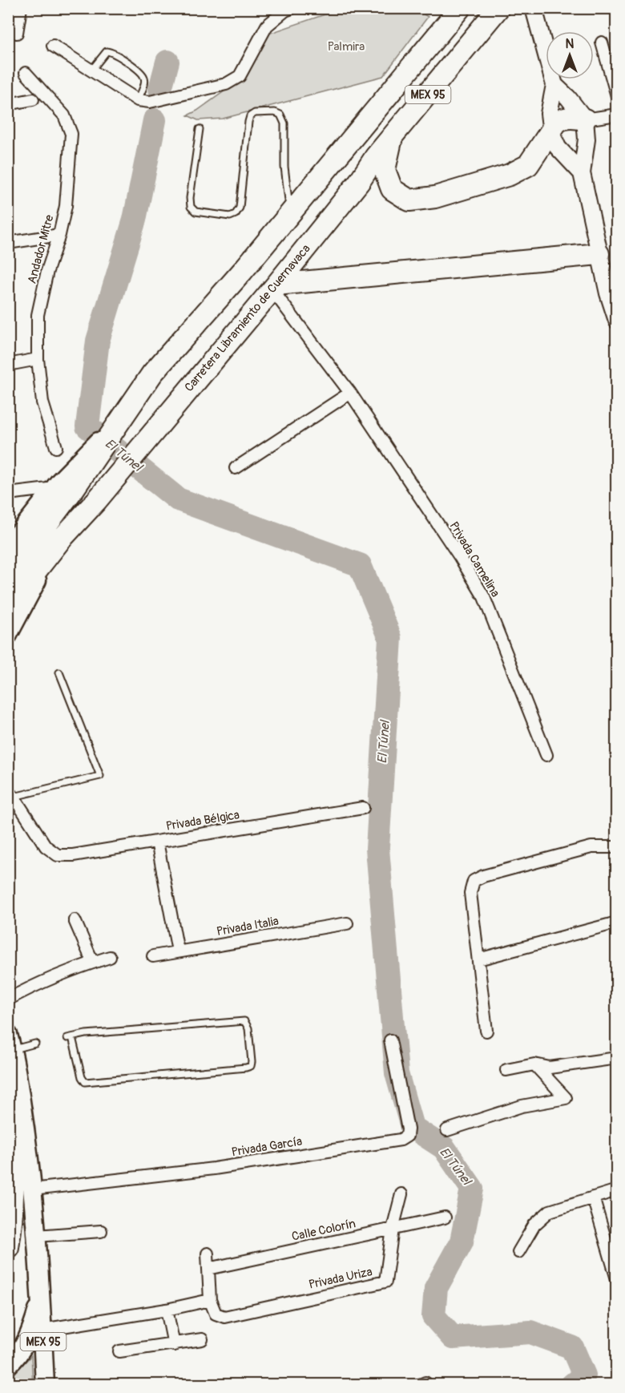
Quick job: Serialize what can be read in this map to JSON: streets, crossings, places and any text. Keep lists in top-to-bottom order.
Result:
{
  "streets": {
    "highway": ["MEX 95", "Carretera Libramiento de Cuernavaca"],
    "street": [
      "Andador Mitre",
      "Privada Camelina",
      "Privada Bélgica",
      "Privada Italia",
      "Privada García",
      "Calle Colorín",
      "Privada Uriza"
    ]
  },
  "crossings": [
    ["MEX 95", "Privada García"],
    ["Carretera Libramiento de Cuernavaca", "Privada Camelina"],
    ["Privada Bélgica", "Privada Italia"],
    ["Calle Colorín", "Privada Uriza"]
  ],
  "water": ["El Túnel"],
  "parks": ["Palmira"],
  "north": "top"
}
